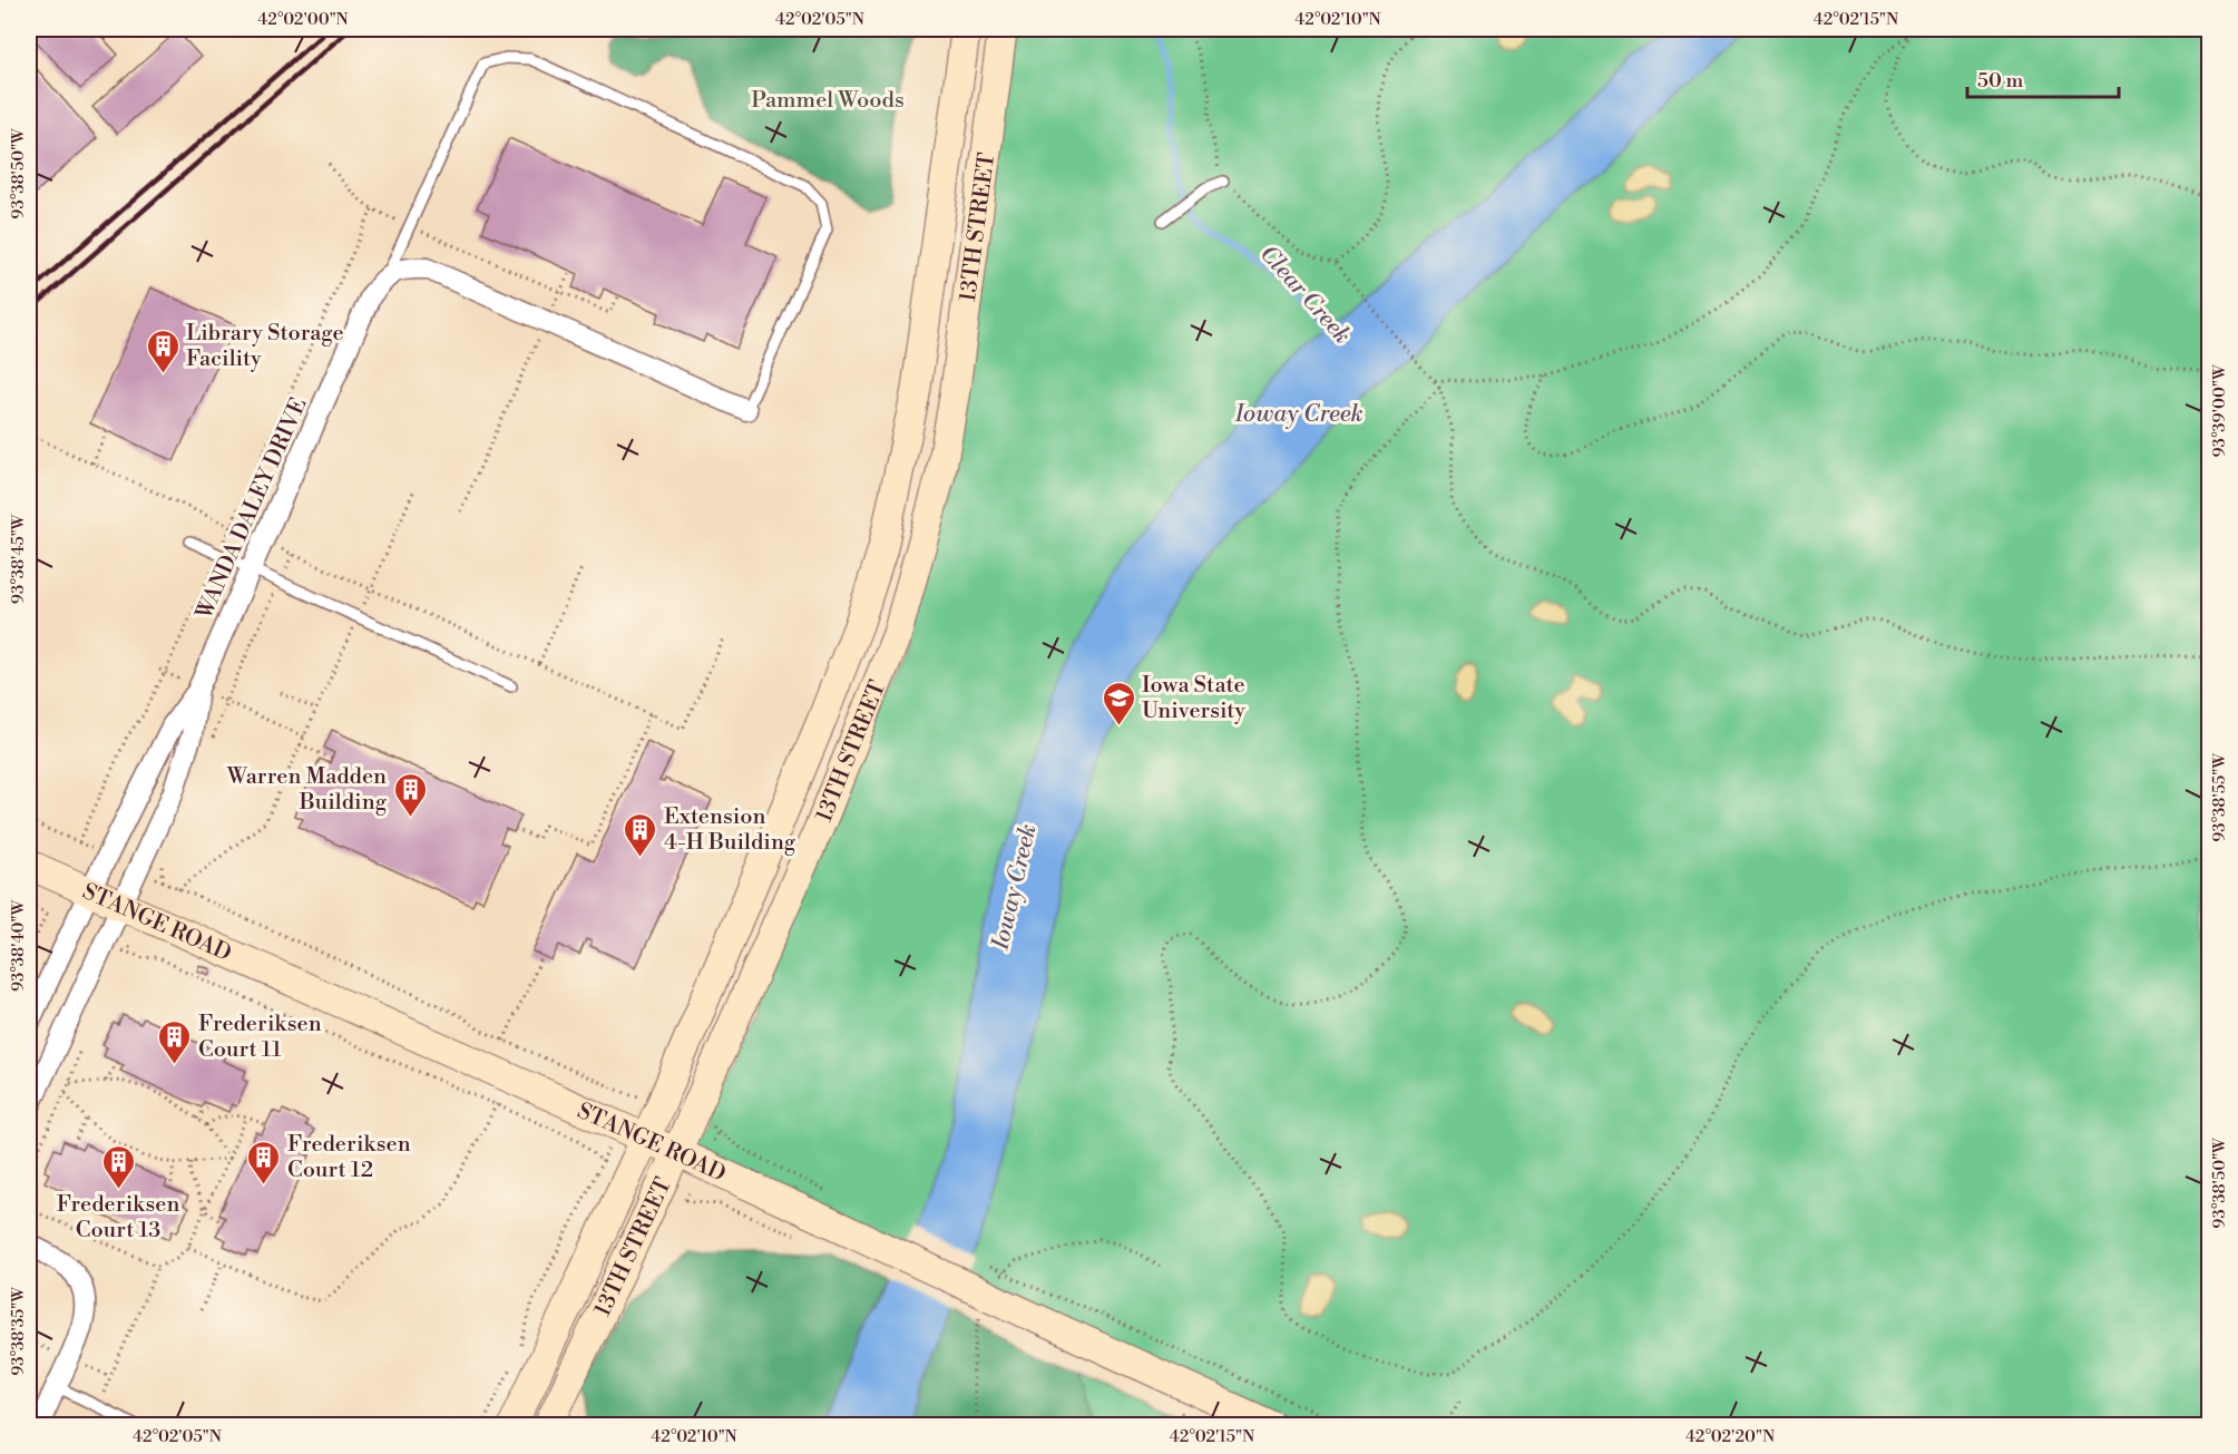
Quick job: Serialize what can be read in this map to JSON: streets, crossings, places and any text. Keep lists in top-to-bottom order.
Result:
{
  "streets": {
    "main road": ["13TH STREET", "STANGE ROAD"],
    "street": ["WANDA DALEY DRIVE"]
  },
  "crossings": [
    ["13TH STREET", "STANGE ROAD"],
    ["WANDA DALEY DRIVE", "STANGE ROAD"]
  ],
  "water": ["Clear Creek", "Ioway Creek"],
  "parks": ["Pammel Woods"],
  "places": {
    "building": [
      "Library Storage Facility",
      "Warren Madden Building",
      "Extension 4-H Building",
      "Frederiksen Court 11",
      "Frederiksen Court 12",
      "Frederiksen Court 13"
    ],
    "school or university": ["Iowa State University"]
  },
  "scale_bar": "50 m",
  "coordinates": [
    "42°02'00\"N",
    "42°02'05\"N",
    "42°02'10\"N",
    "42°02'15\"N",
    "93°38'50\"W",
    "93°39'00\"W",
    "93°38'45\"W",
    "93°38'55\"W",
    "93°38'40\"W",
    "93°38'35\"W",
    "42°02'20\"N"
  ]
}
